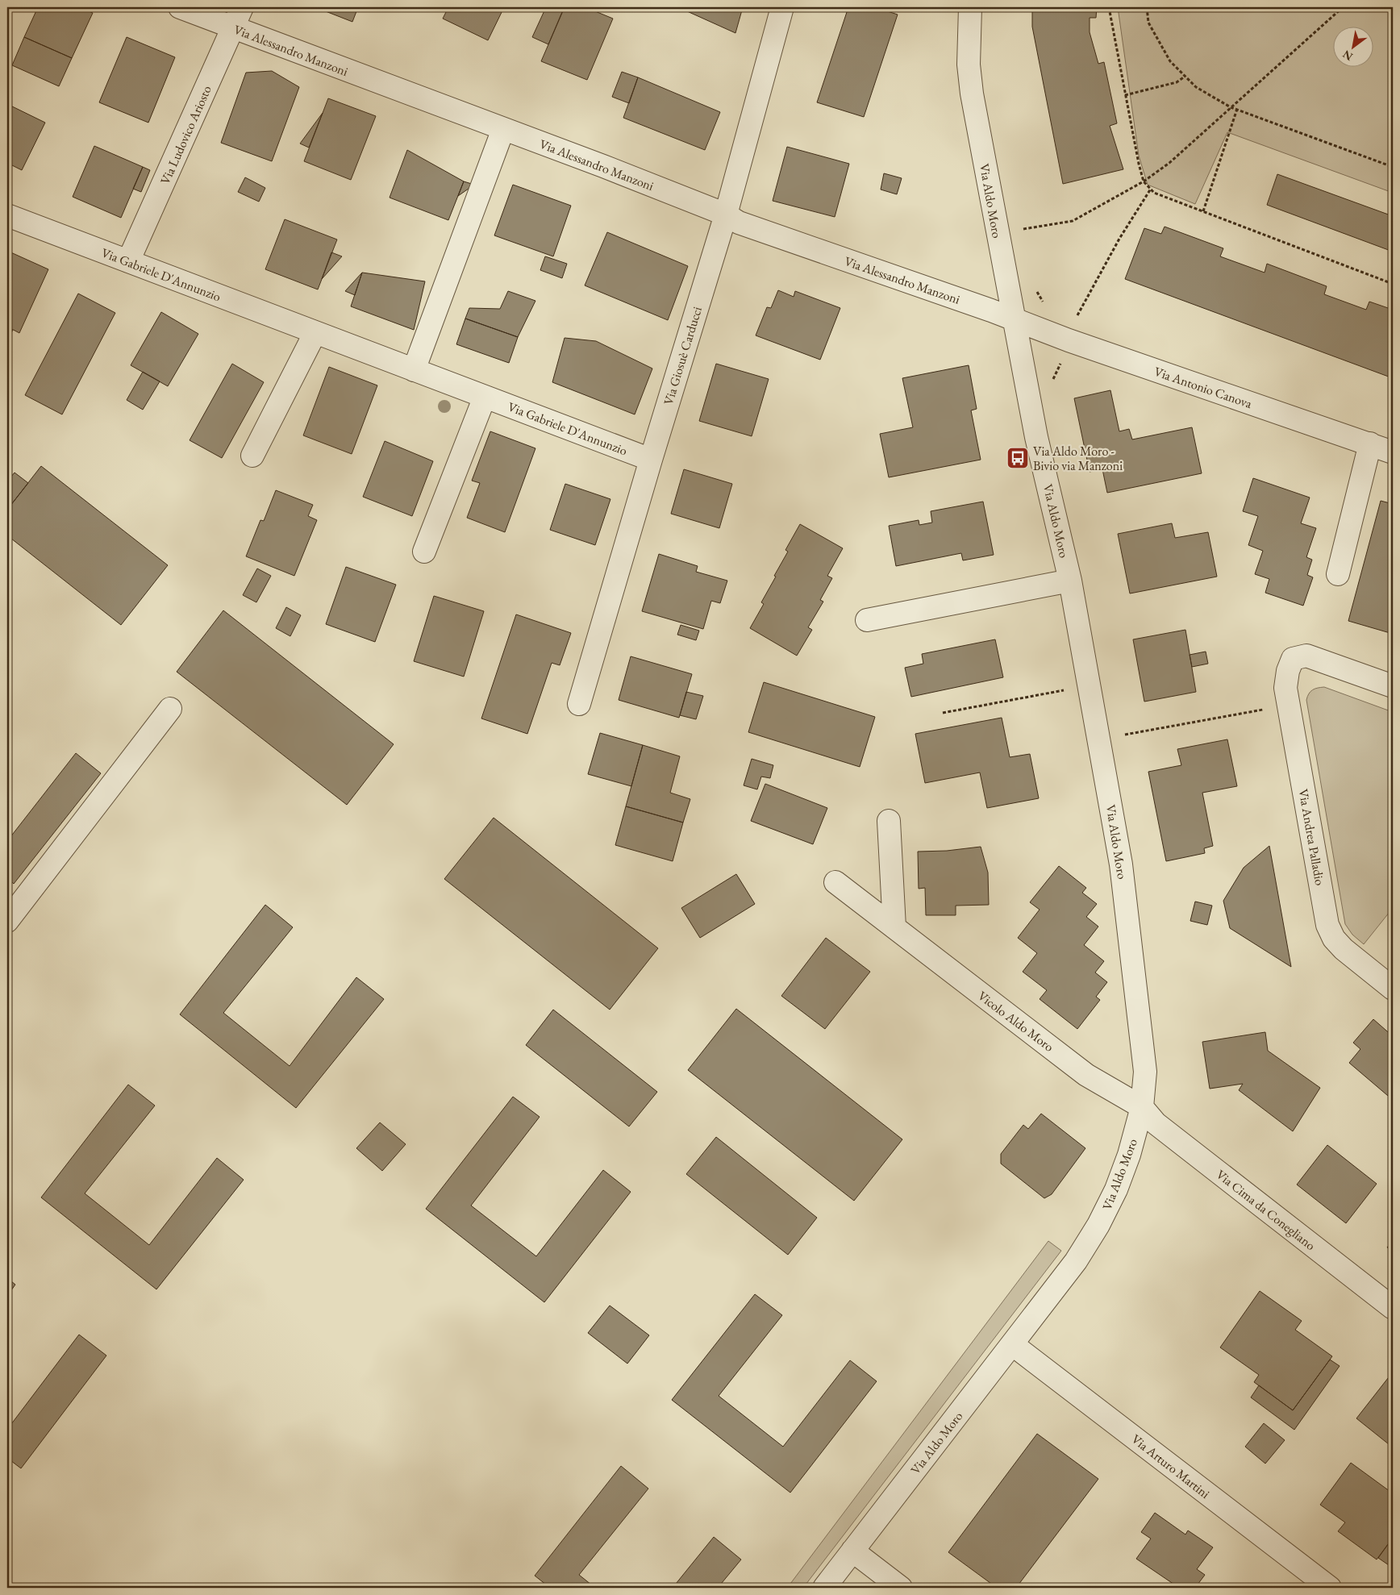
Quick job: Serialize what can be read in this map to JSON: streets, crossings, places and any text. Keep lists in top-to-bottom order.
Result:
{
  "streets": {
    "street": [
      "Via Alessandro Manzoni",
      "Via Ludovico Ariosto",
      "Via Aldo Moro",
      "Via Gabriele D'Annunzio",
      "Via Giosuè Carducci",
      "Via Antonio Canova",
      "Via Andrea Palladio",
      "Vicolo Aldo Moro",
      "Via Cima da Conegliano",
      "Via Arturo Martini"
    ]
  },
  "crossings": [
    ["Via Alessandro Manzoni", "Via Ludovico Ariosto"],
    ["Via Alessandro Manzoni", "Via Aldo Moro"],
    ["Via Alessandro Manzoni", "Via Giosuè Carducci"],
    ["Via Alessandro Manzoni", "Via Antonio Canova"],
    ["Via Ludovico Ariosto", "Via Gabriele D'Annunzio"],
    ["Via Aldo Moro", "Via Antonio Canova"],
    ["Via Aldo Moro", "Vicolo Aldo Moro"],
    ["Via Aldo Moro", "Via Cima da Conegliano"],
    ["Via Aldo Moro", "Via Arturo Martini"],
    ["Via Gabriele D'Annunzio", "Via Giosuè Carducci"],
    ["Vicolo Aldo Moro", "Via Cima da Conegliano"]
  ],
  "places": {
    "bus stop": ["Via Aldo Moro - Bivio via Manzoni"]
  },
  "north": "bottom left"
}
